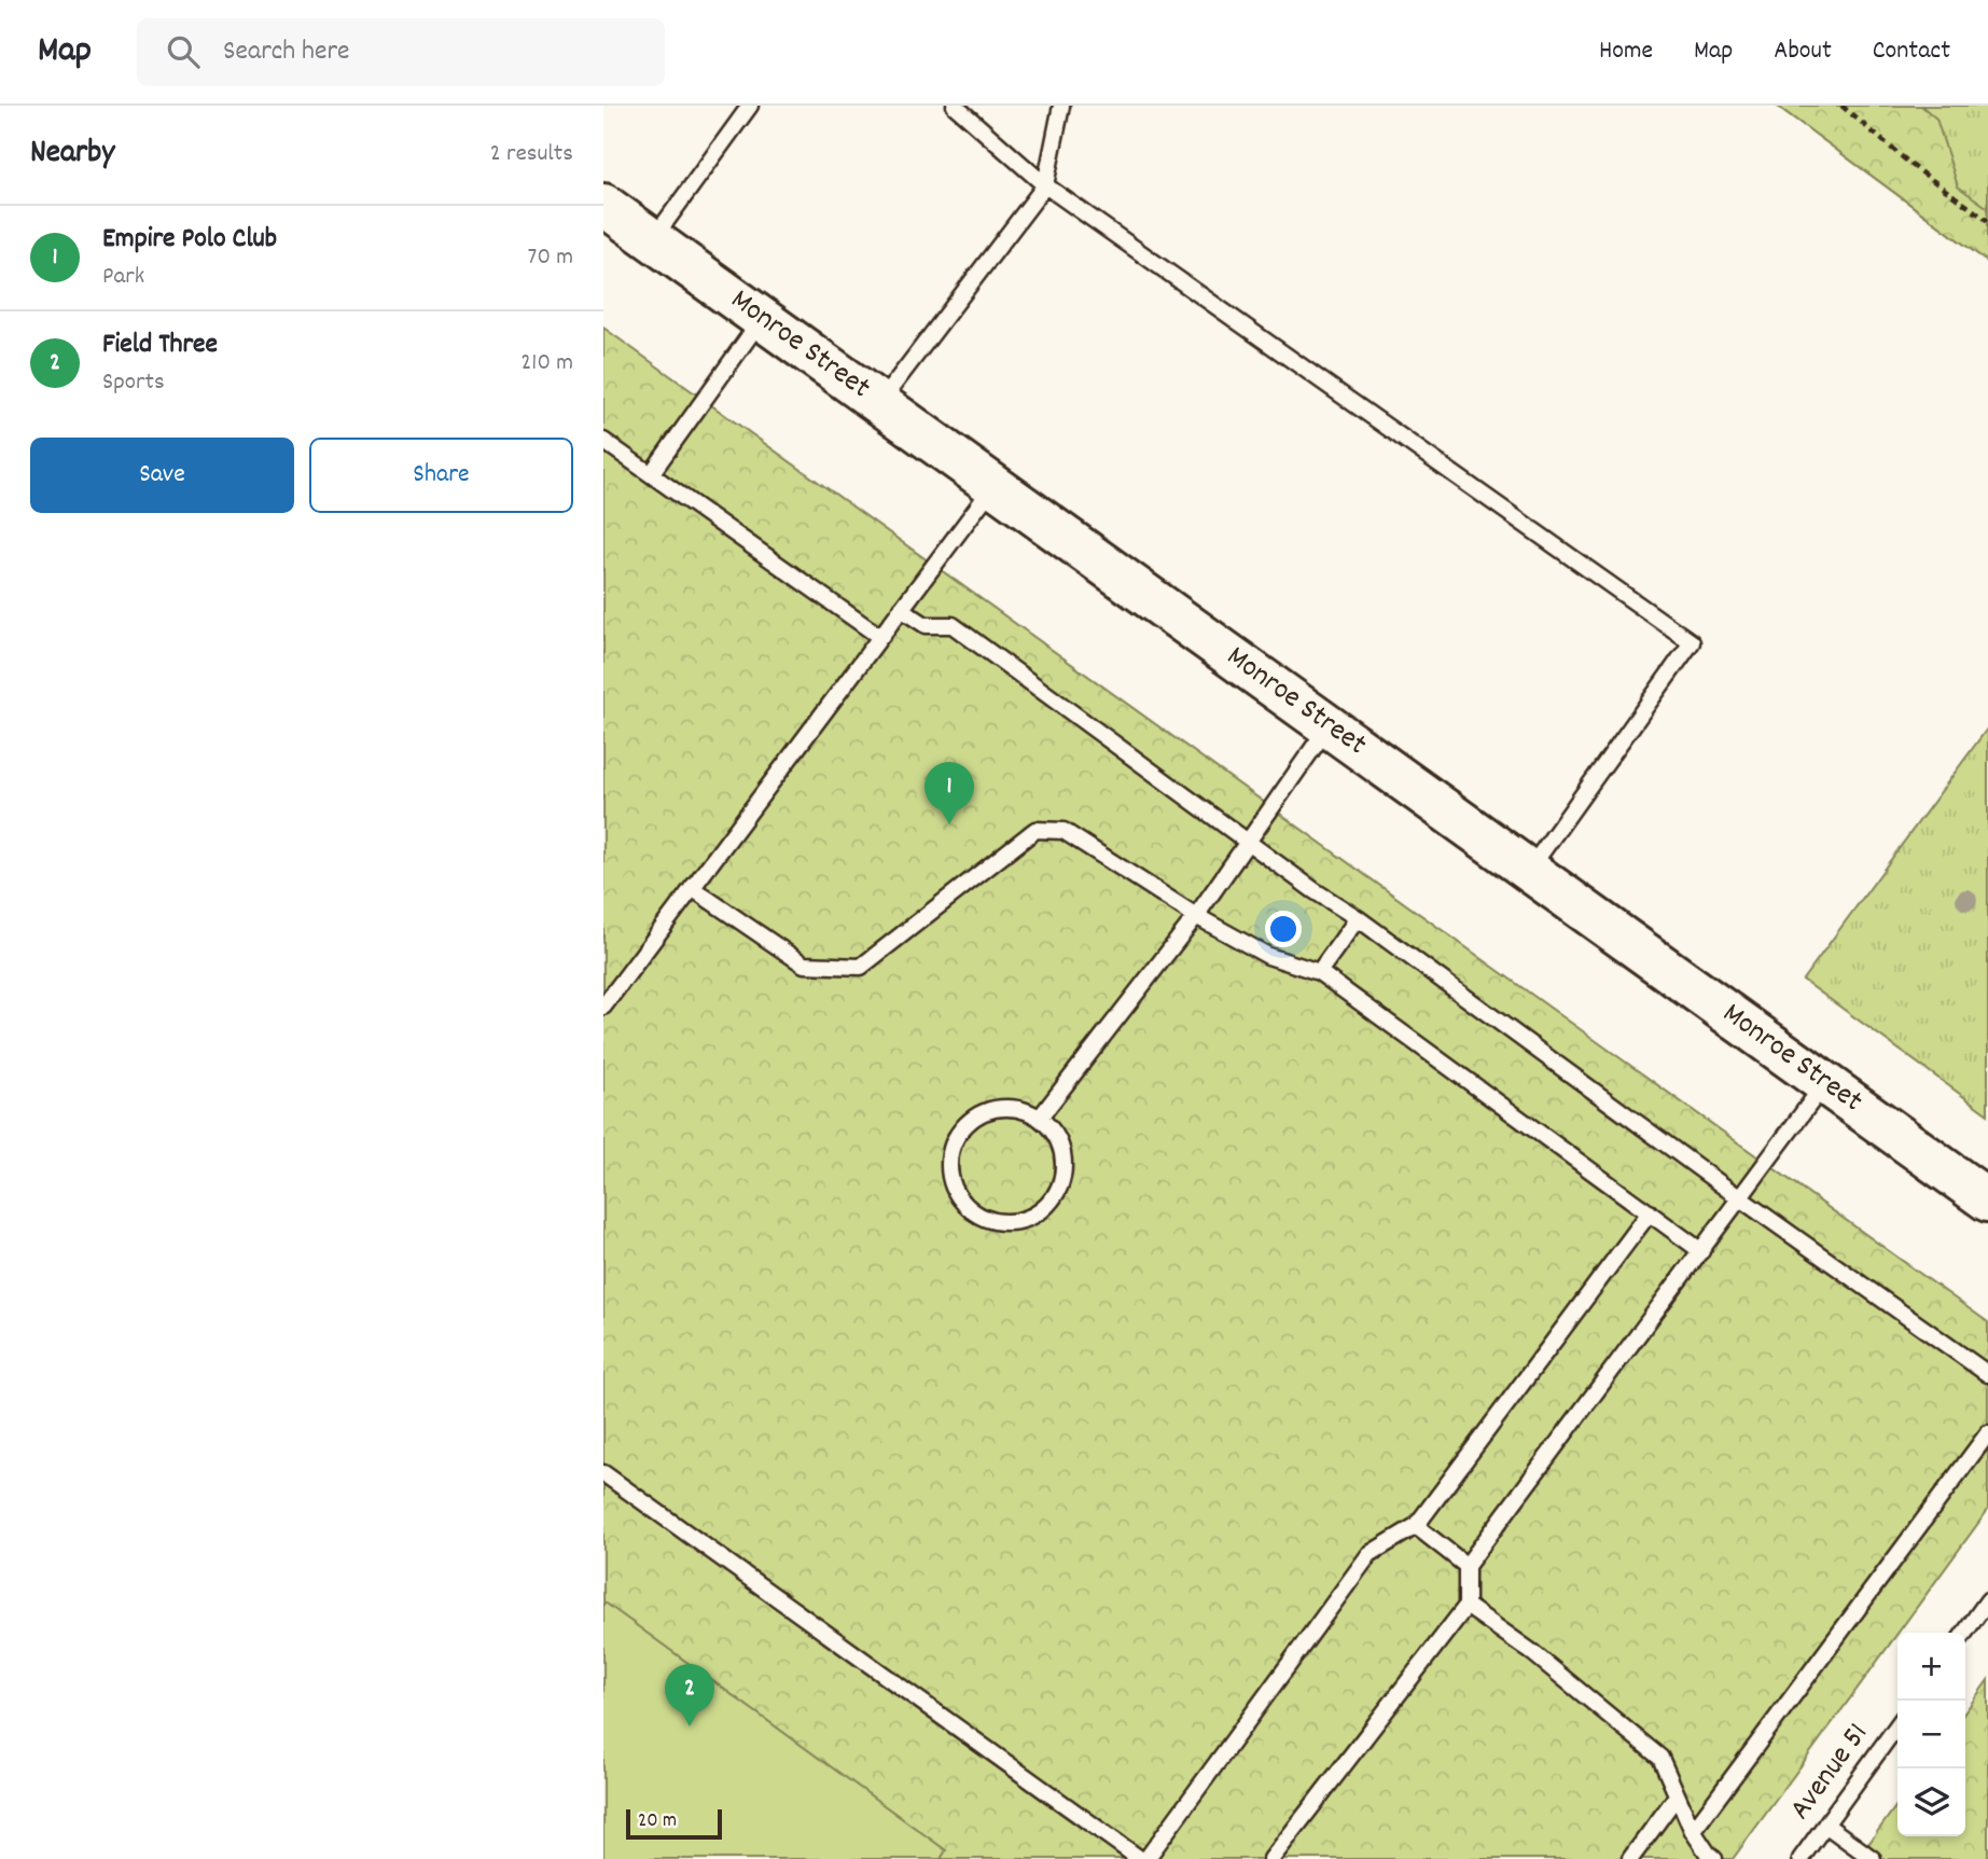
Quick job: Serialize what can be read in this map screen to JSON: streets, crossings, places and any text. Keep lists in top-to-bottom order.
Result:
{
  "streets": {
    "main road": ["Monroe Street"],
    "lane": ["Avenue 51"]
  },
  "scale_bar": "20 m",
  "page": {
    "header": "Map",
    "search": "Search here",
    "nav": [
      "Home",
      "Map",
      "About",
      "Contact"
    ],
    "heading": ["Nearby", "2 results"],
    "list": [
      {
        "mark": "1",
        "name": "Empire Polo Club",
        "note": "Park",
        "value": "70 m"
      },
      {
        "mark": "2",
        "name": "Field Three",
        "note": "Sports",
        "value": "210 m"
      }
    ],
    "buttons": ["Save", "Share"],
    "pins": ["1", "2"],
    "map_buttons": ["+", "−"],
    "scale": "20 m"
  }
}
